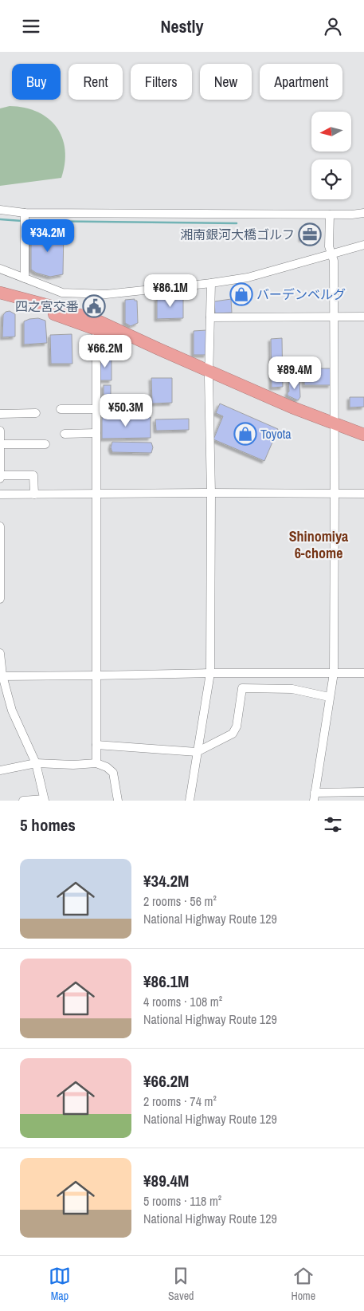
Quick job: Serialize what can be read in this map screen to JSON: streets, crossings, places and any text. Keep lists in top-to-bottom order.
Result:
{
  "districts": ["Shinomiya 6-chome"],
  "places": {
    "office": ["湘南銀河大橋ゴルフ"],
    "shop": ["バーデンベルグ", "Toyota"],
    "public building": ["四之宮交番"]
  },
  "north": "left",
  "page": {
    "header": "Nestly",
    "chip": [
      "Buy",
      "Rent",
      "Filters",
      "New",
      "Apartment"
    ],
    "price": [
      "¥34.2M",
      "¥86.1M",
      "¥66.2M",
      "¥89.4M",
      "¥50.3M"
    ],
    "heading": "5 homes",
    "list": [
      {
        "name": "¥34.2M",
        "note": "2 rooms · 56 m² · National Highway Route 129"
      },
      {
        "name": "¥86.1M",
        "note": "4 rooms · 108 m² · National Highway Route 129"
      },
      {
        "name": "¥66.2M",
        "note": "2 rooms · 74 m² · National Highway Route 129"
      },
      {
        "name": "¥89.4M",
        "note": "5 rooms · 118 m² · National Highway Route 129"
      }
    ],
    "tabs": ["Map", "Saved", "Home"]
  }
}
